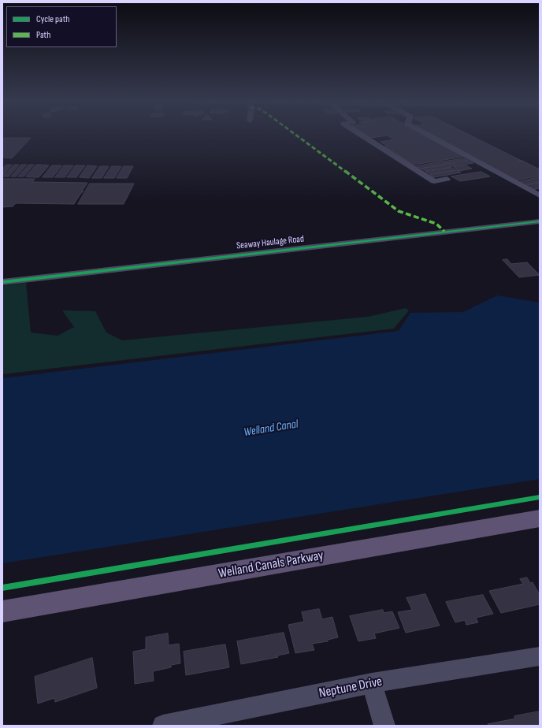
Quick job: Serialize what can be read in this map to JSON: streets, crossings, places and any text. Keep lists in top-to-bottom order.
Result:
{
  "streets": {
    "main road": ["Welland Canals Parkway"],
    "street": ["Seaway Haulage Road", "Neptune Drive"]
  },
  "water": ["Welland Canal"],
  "legend": ["Cycle path", "Path"]
}
